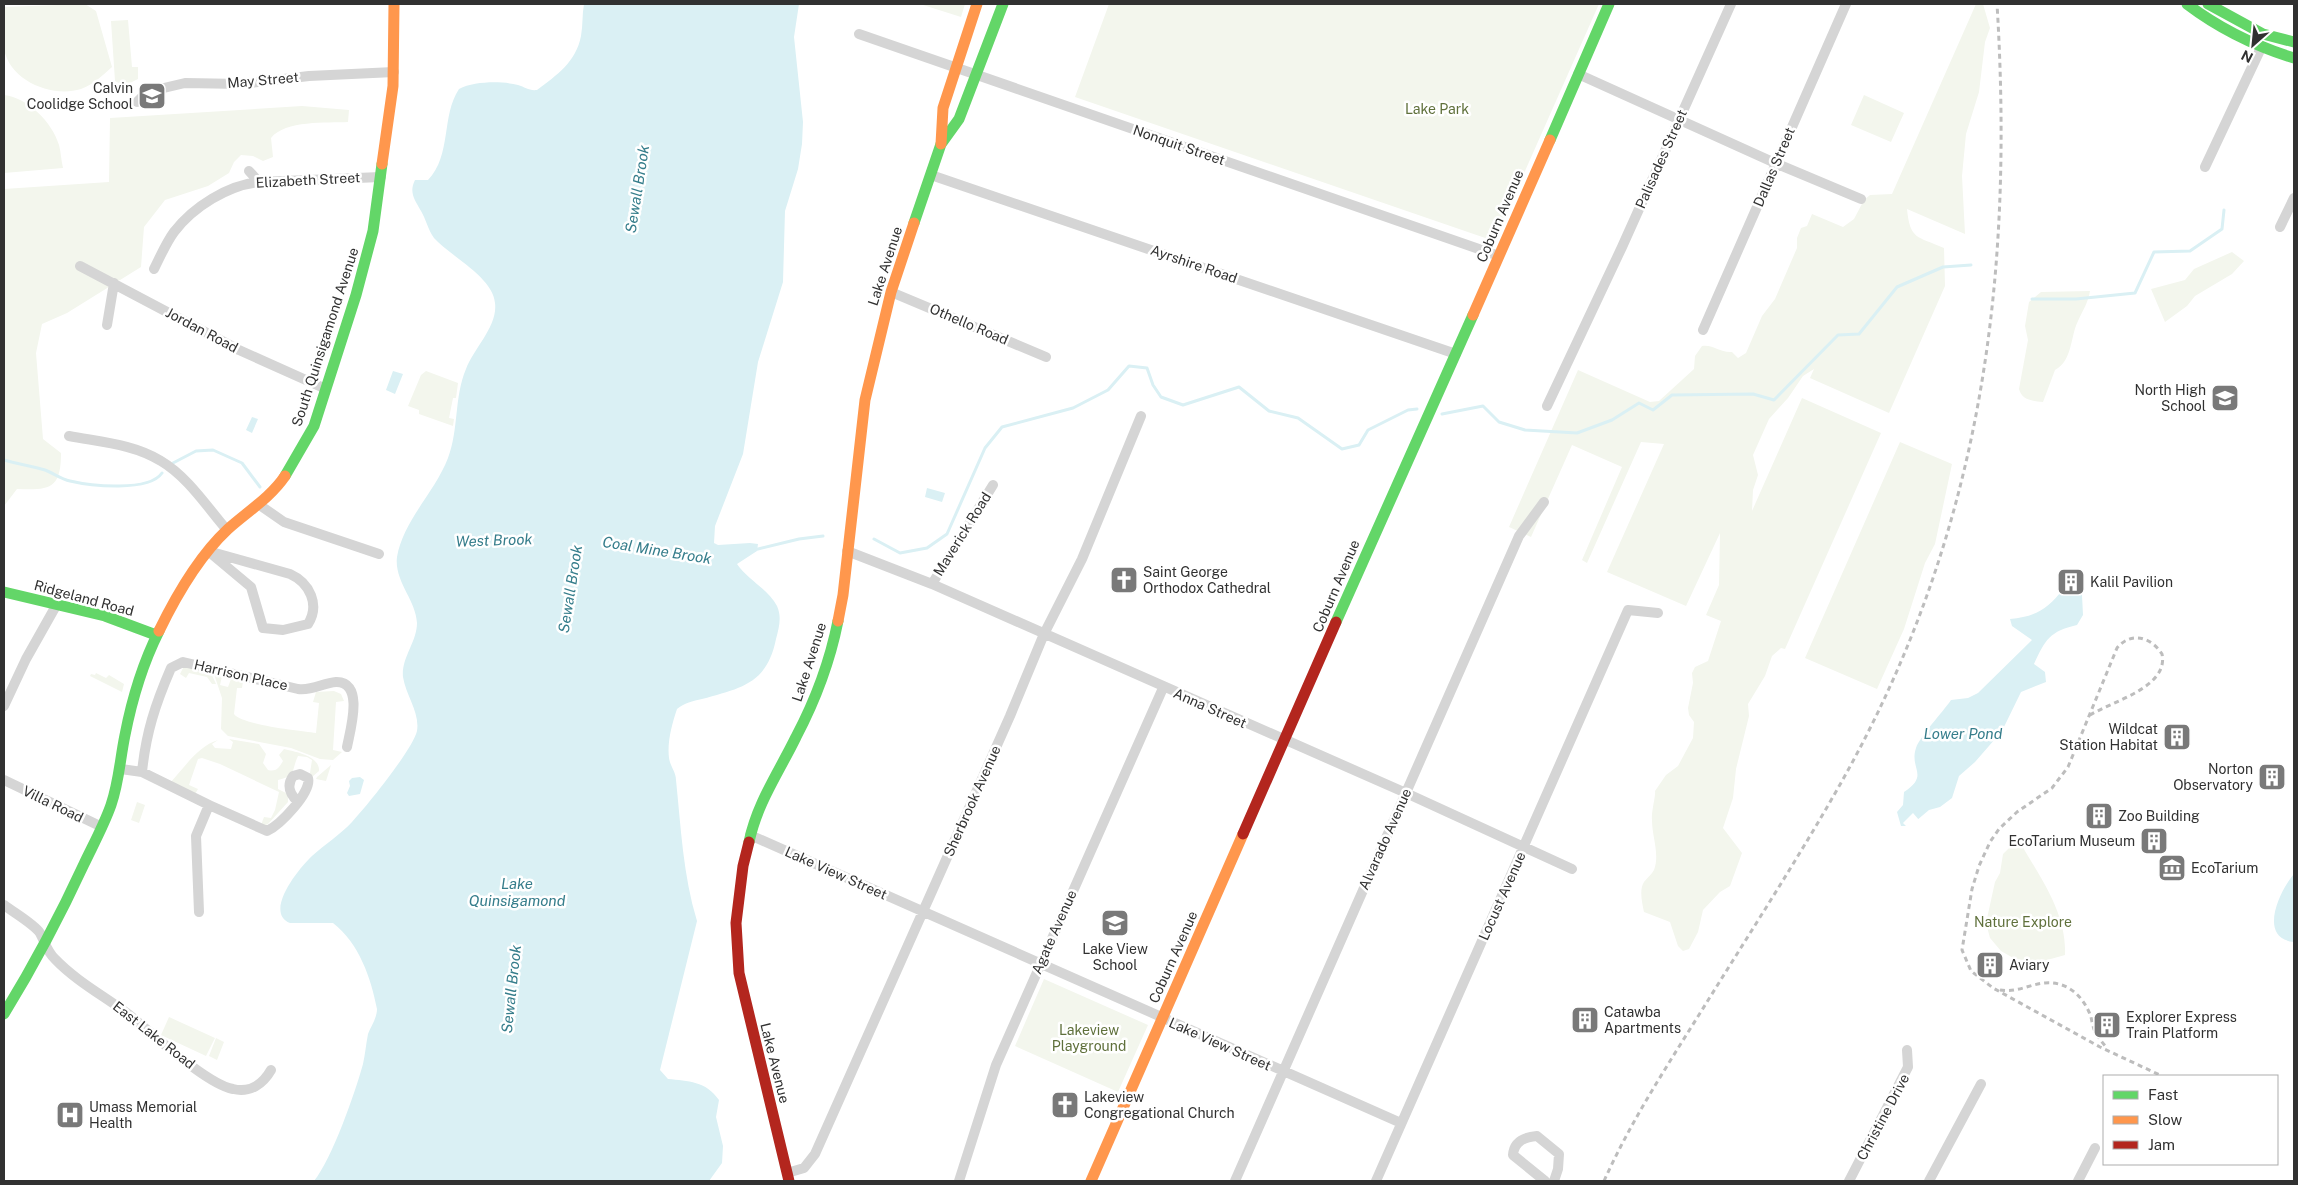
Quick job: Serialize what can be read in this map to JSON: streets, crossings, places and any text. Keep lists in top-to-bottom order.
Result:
{
  "streets": {
    "main road": [
      "Coburn Avenue",
      "Lake Avenue",
      "South Quinsigamond Avenue",
      "Ridgeland Road"
    ],
    "street": [
      "May Street",
      "Nonquit Street",
      "Palisades Street",
      "Dallas Street",
      "Elizabeth Street",
      "Ayrshire Road",
      "Othello Road",
      "Jordan Road",
      "Maverick Road",
      "Harrison Place",
      "Anna Street",
      "Sherbrook Avenue",
      "Villa Road",
      "Alvarado Avenue",
      "Lake View Street",
      "Locust Avenue",
      "Agate Avenue",
      "East Lake Road",
      "Christine Drive"
    ]
  },
  "crossings": [
    ["May Street", "South Quinsigamond Avenue"],
    ["Nonquit Street", "Coburn Avenue"],
    ["Nonquit Street", "Lake Avenue"],
    ["Elizabeth Street", "South Quinsigamond Avenue"],
    ["Coburn Avenue", "Ayrshire Road"],
    ["Coburn Avenue", "Anna Street"],
    ["Coburn Avenue", "Lake View Street"],
    ["Ayrshire Road", "Lake Avenue"],
    ["Lake Avenue", "Othello Road"],
    ["Lake Avenue", "Anna Street"],
    ["Lake Avenue", "Sherbrook Avenue"],
    ["Lake Avenue", "Lake View Street"],
    ["Jordan Road", "South Quinsigamond Avenue"],
    ["South Quinsigamond Avenue", "Ridgeland Road"],
    ["South Quinsigamond Avenue", "Villa Road"],
    ["South Quinsigamond Avenue", "East Lake Road"],
    ["Maverick Road", "Anna Street"],
    ["Anna Street", "Sherbrook Avenue"],
    ["Anna Street", "Alvarado Avenue"],
    ["Anna Street", "Locust Avenue"],
    ["Anna Street", "Agate Avenue"],
    ["Sherbrook Avenue", "Lake View Street"],
    ["Alvarado Avenue", "Lake View Street"],
    ["Lake View Street", "Locust Avenue"],
    ["Lake View Street", "Agate Avenue"]
  ],
  "water": [
    "Sewall Brook",
    "West Brook",
    "Coal Mine Brook",
    "Lower Pond",
    "Lake Quinsigamond"
  ],
  "parks": ["Lake Park", "Nature Explore", "Lakeview Playground"],
  "places": {
    "school or university": ["Calvin Coolidge School", "North High School", "Lake View School"],
    "church": ["Saint George Orthodox Cathedral", "Lakeview Congregational Church"],
    "building": [
      "Kalil Pavilion",
      "Wildcat Station Habitat",
      "Norton Observatory",
      "Zoo Building",
      "EcoTarium Museum",
      "Aviary",
      "Catawba Apartments",
      "Explorer Express Train Platform"
    ],
    "museum": ["EcoTarium"],
    "hospital": ["Umass Memorial Health"]
  },
  "legend": ["Fast", "Slow", "Jam"],
  "north": "bottom left"
}
